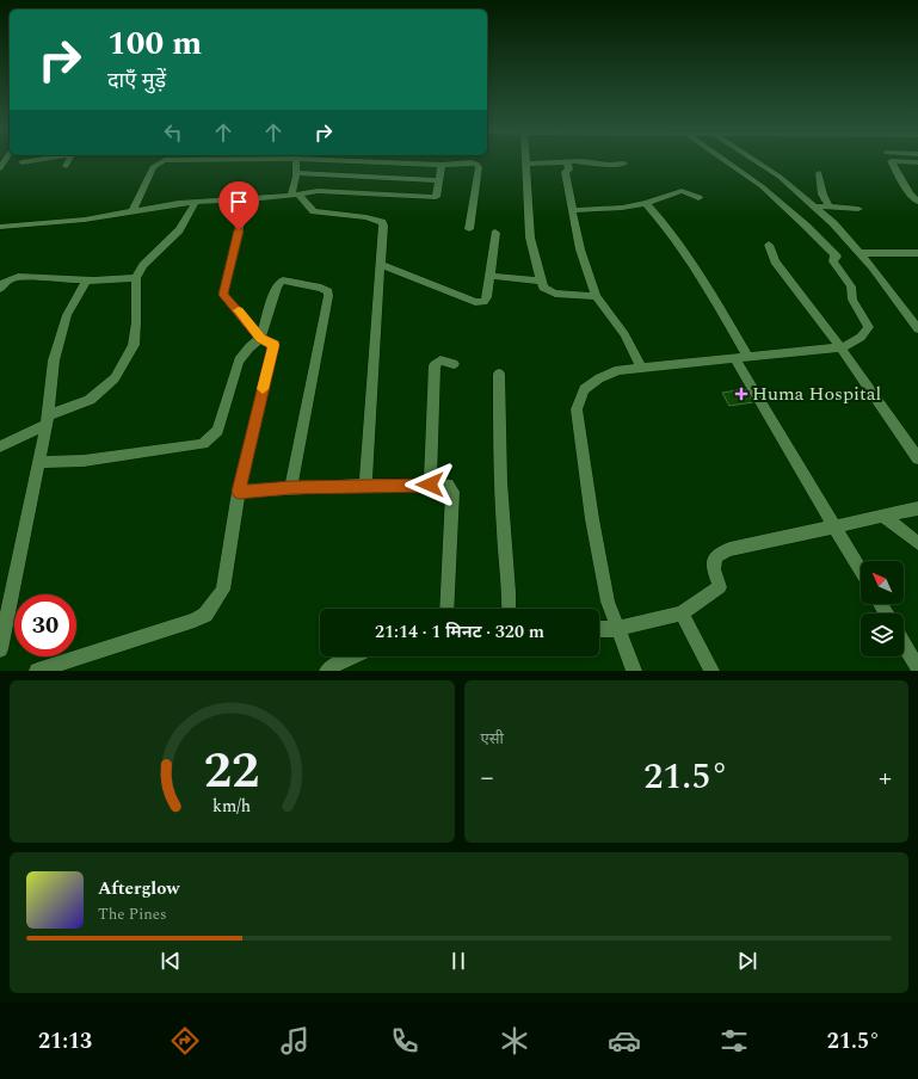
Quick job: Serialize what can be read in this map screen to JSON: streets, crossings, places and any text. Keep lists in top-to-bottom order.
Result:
{
  "places": {
    "health": ["Huma Hospital"]
  },
  "north": "top left",
  "page": {
    "turn": ["100 m", "दाएँ मुड़ें"],
    "limit": "30",
    "trip": "21:14 · 1 मिनट · 320 m",
    "tile": "एसी",
    "heat": ["−", "21.5°", "+"],
    "song": ["Afterglow", "The Pines"],
    "tabs": ["21:13", "21.5°"],
    "gauge": ["22", "km/h"]
  }
}
